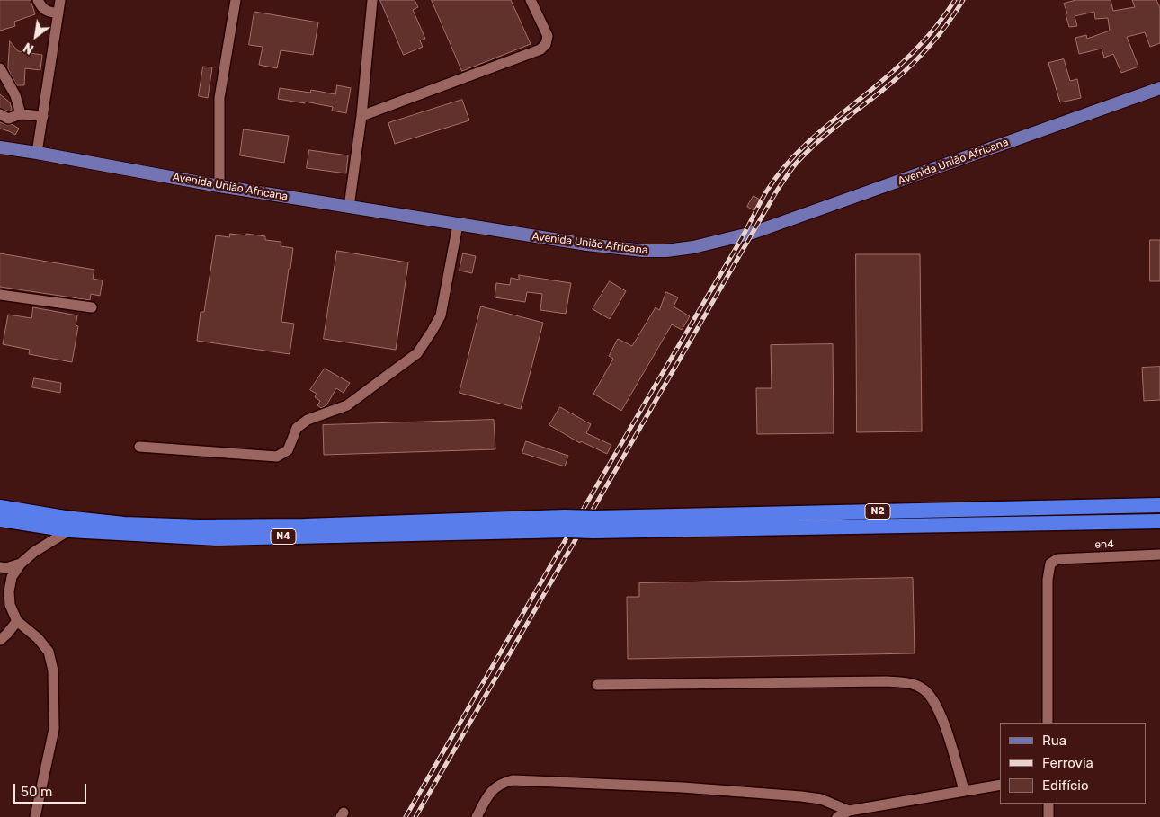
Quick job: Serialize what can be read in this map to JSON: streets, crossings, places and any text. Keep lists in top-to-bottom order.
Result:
{
  "streets": {
    "highway": ["N2", "N4"],
    "main road": ["Avenida União Africana"],
    "street": ["en4"]
  },
  "crossings": [
    ["N2", "N4"]
  ],
  "legend": ["Rua", "Ferrovia", "Edifício"],
  "scale_bar": "50 m",
  "north": "bottom left"
}
